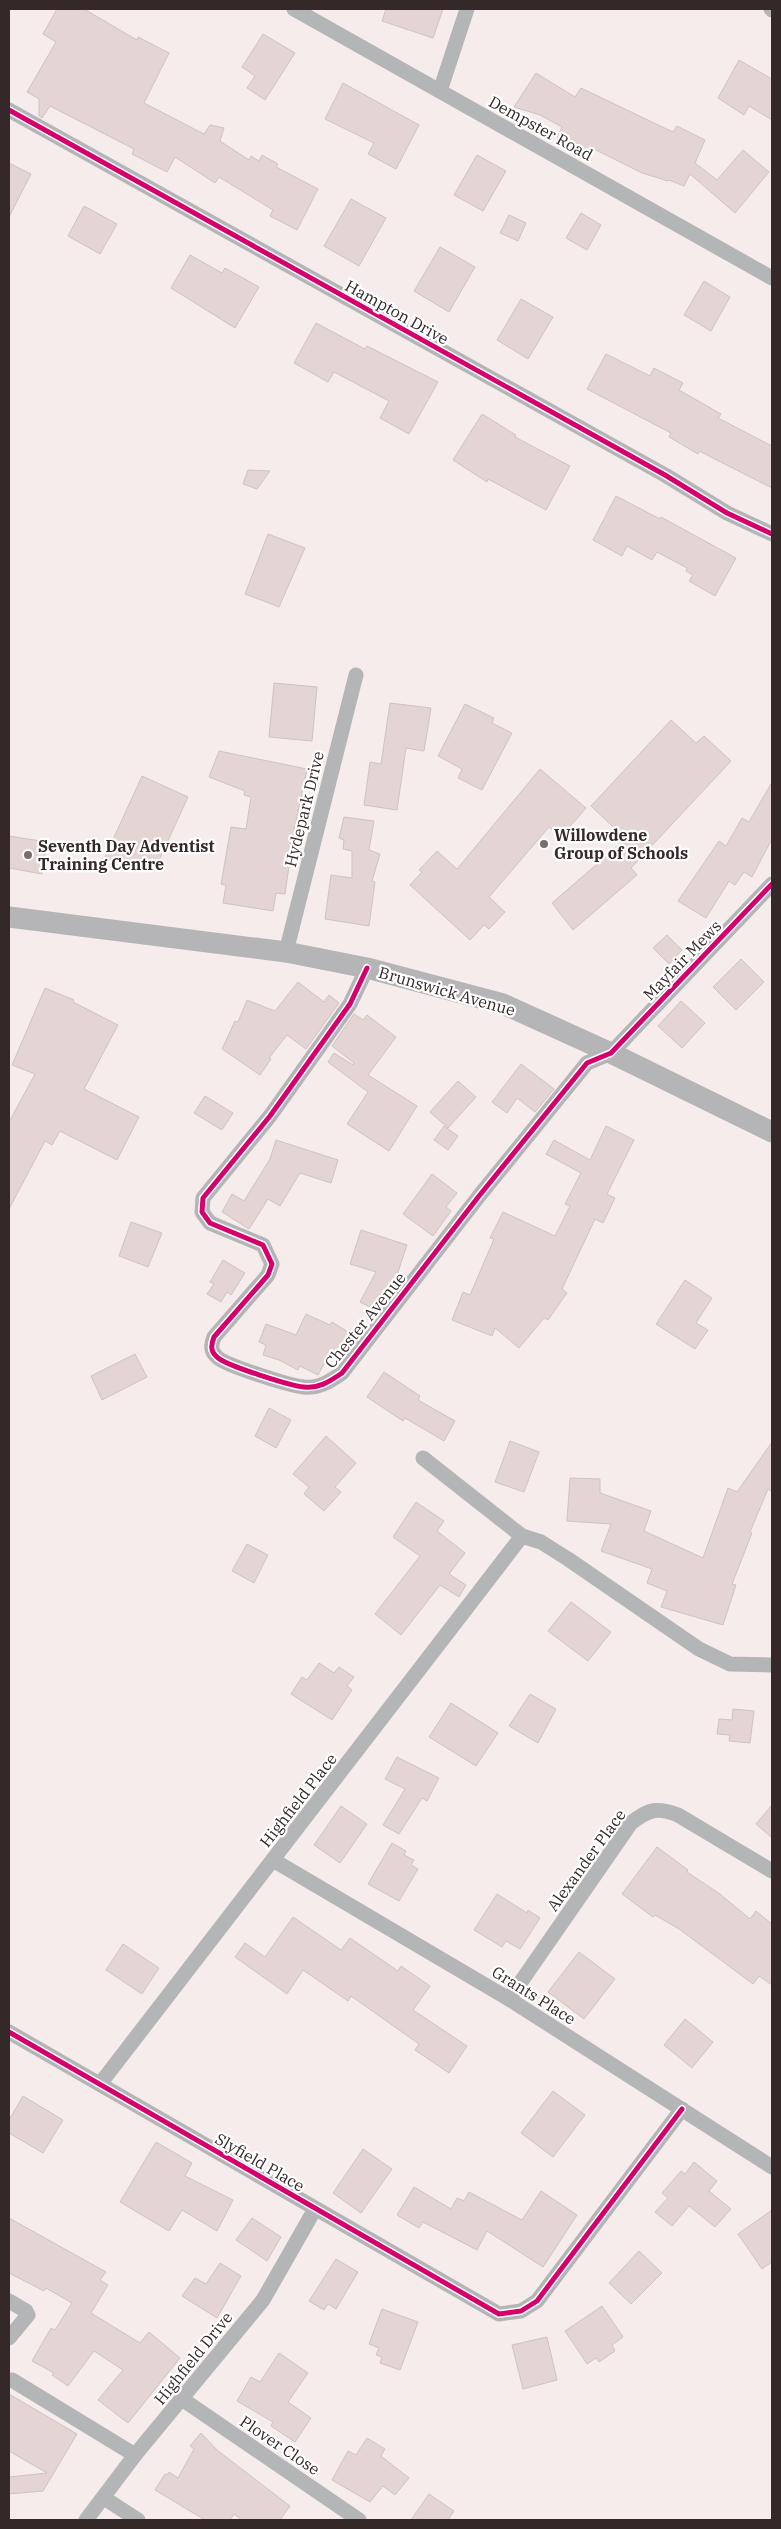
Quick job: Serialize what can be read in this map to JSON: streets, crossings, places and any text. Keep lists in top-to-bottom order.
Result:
{
  "streets": {
    "main road": ["Brunswick Avenue"],
    "street": [
      "Dempster Road",
      "Hampton Drive",
      "Hydepark Drive",
      "Mayfair Mews",
      "Chester Avenue",
      "Highfield Place",
      "Alexander Place",
      "Grants Place",
      "Slyfield Place",
      "Highfield Drive",
      "Plover Close"
    ]
  },
  "crossings": [
    ["Hydepark Drive", "Brunswick Avenue"],
    ["Mayfair Mews", "Brunswick Avenue"],
    ["Mayfair Mews", "Chester Avenue"],
    ["Brunswick Avenue", "Chester Avenue"],
    ["Highfield Place", "Grants Place"],
    ["Highfield Place", "Slyfield Place"],
    ["Alexander Place", "Grants Place"],
    ["Grants Place", "Slyfield Place"],
    ["Slyfield Place", "Highfield Drive"],
    ["Highfield Drive", "Plover Close"]
  ],
  "places": ["Willowdene Group of Schools", "Seventh Day Adventist Training Centre"]
}
